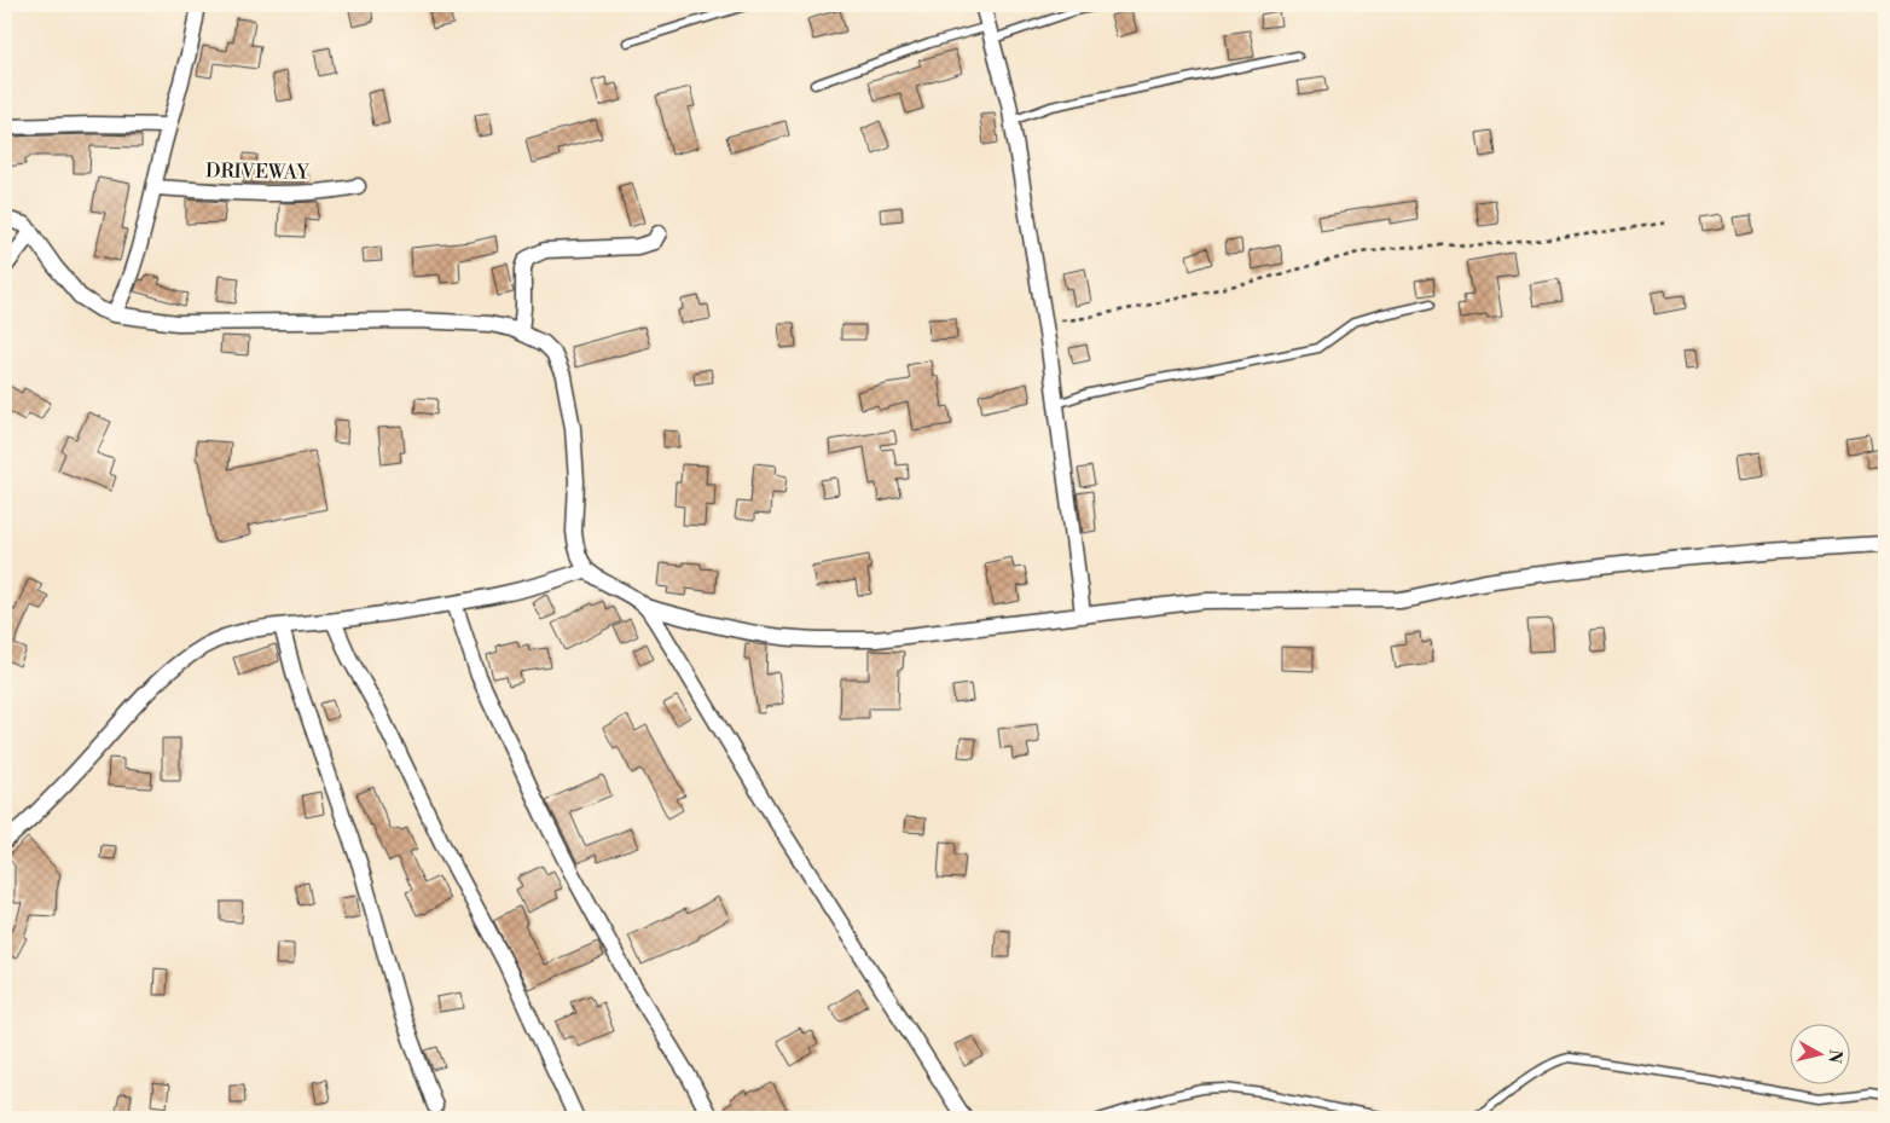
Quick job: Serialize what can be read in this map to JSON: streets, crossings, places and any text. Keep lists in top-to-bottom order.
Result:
{
  "streets": {
    "street": ["DRIVEWAY"]
  },
  "north": "right"
}
